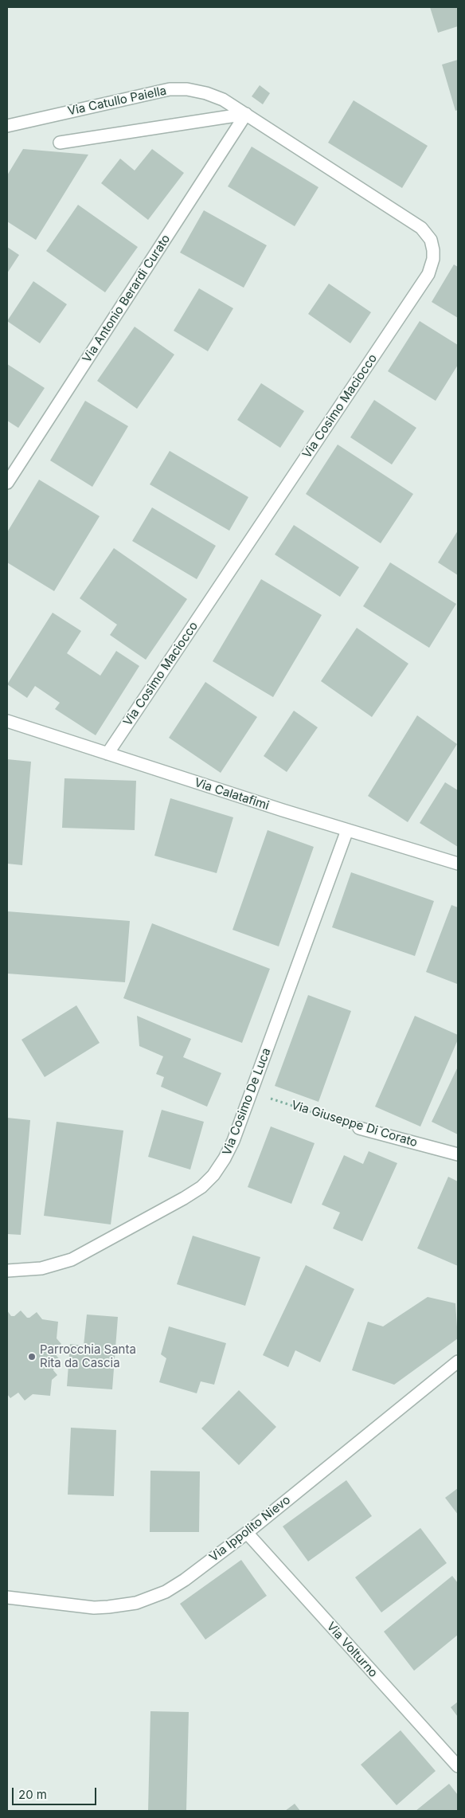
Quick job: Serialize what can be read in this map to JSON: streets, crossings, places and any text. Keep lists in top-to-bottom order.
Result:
{
  "streets": {
    "street": [
      "Via Catullo Paiella",
      "Via Antonio Berardi Curato",
      "Via Cosimo Maciocco",
      "Via Calatafimi",
      "Via Cosimo De Luca",
      "Via Giuseppe Di Corato",
      "Via Ippolito Nievo",
      "Via Volturno"
    ]
  },
  "crossings": [
    ["Via Catullo Paiella", "Via Antonio Berardi Curato"],
    ["Via Catullo Paiella", "Via Cosimo Maciocco"],
    ["Via Antonio Berardi Curato", "Via Cosimo Maciocco"],
    ["Via Cosimo Maciocco", "Via Calatafimi"],
    ["Via Calatafimi", "Via Cosimo De Luca"],
    ["Via Cosimo De Luca", "Via Giuseppe Di Corato"],
    ["Via Ippolito Nievo", "Via Volturno"]
  ],
  "places": ["Parrocchia Santa Rita da Cascia"],
  "scale_bar": "20 m"
}
